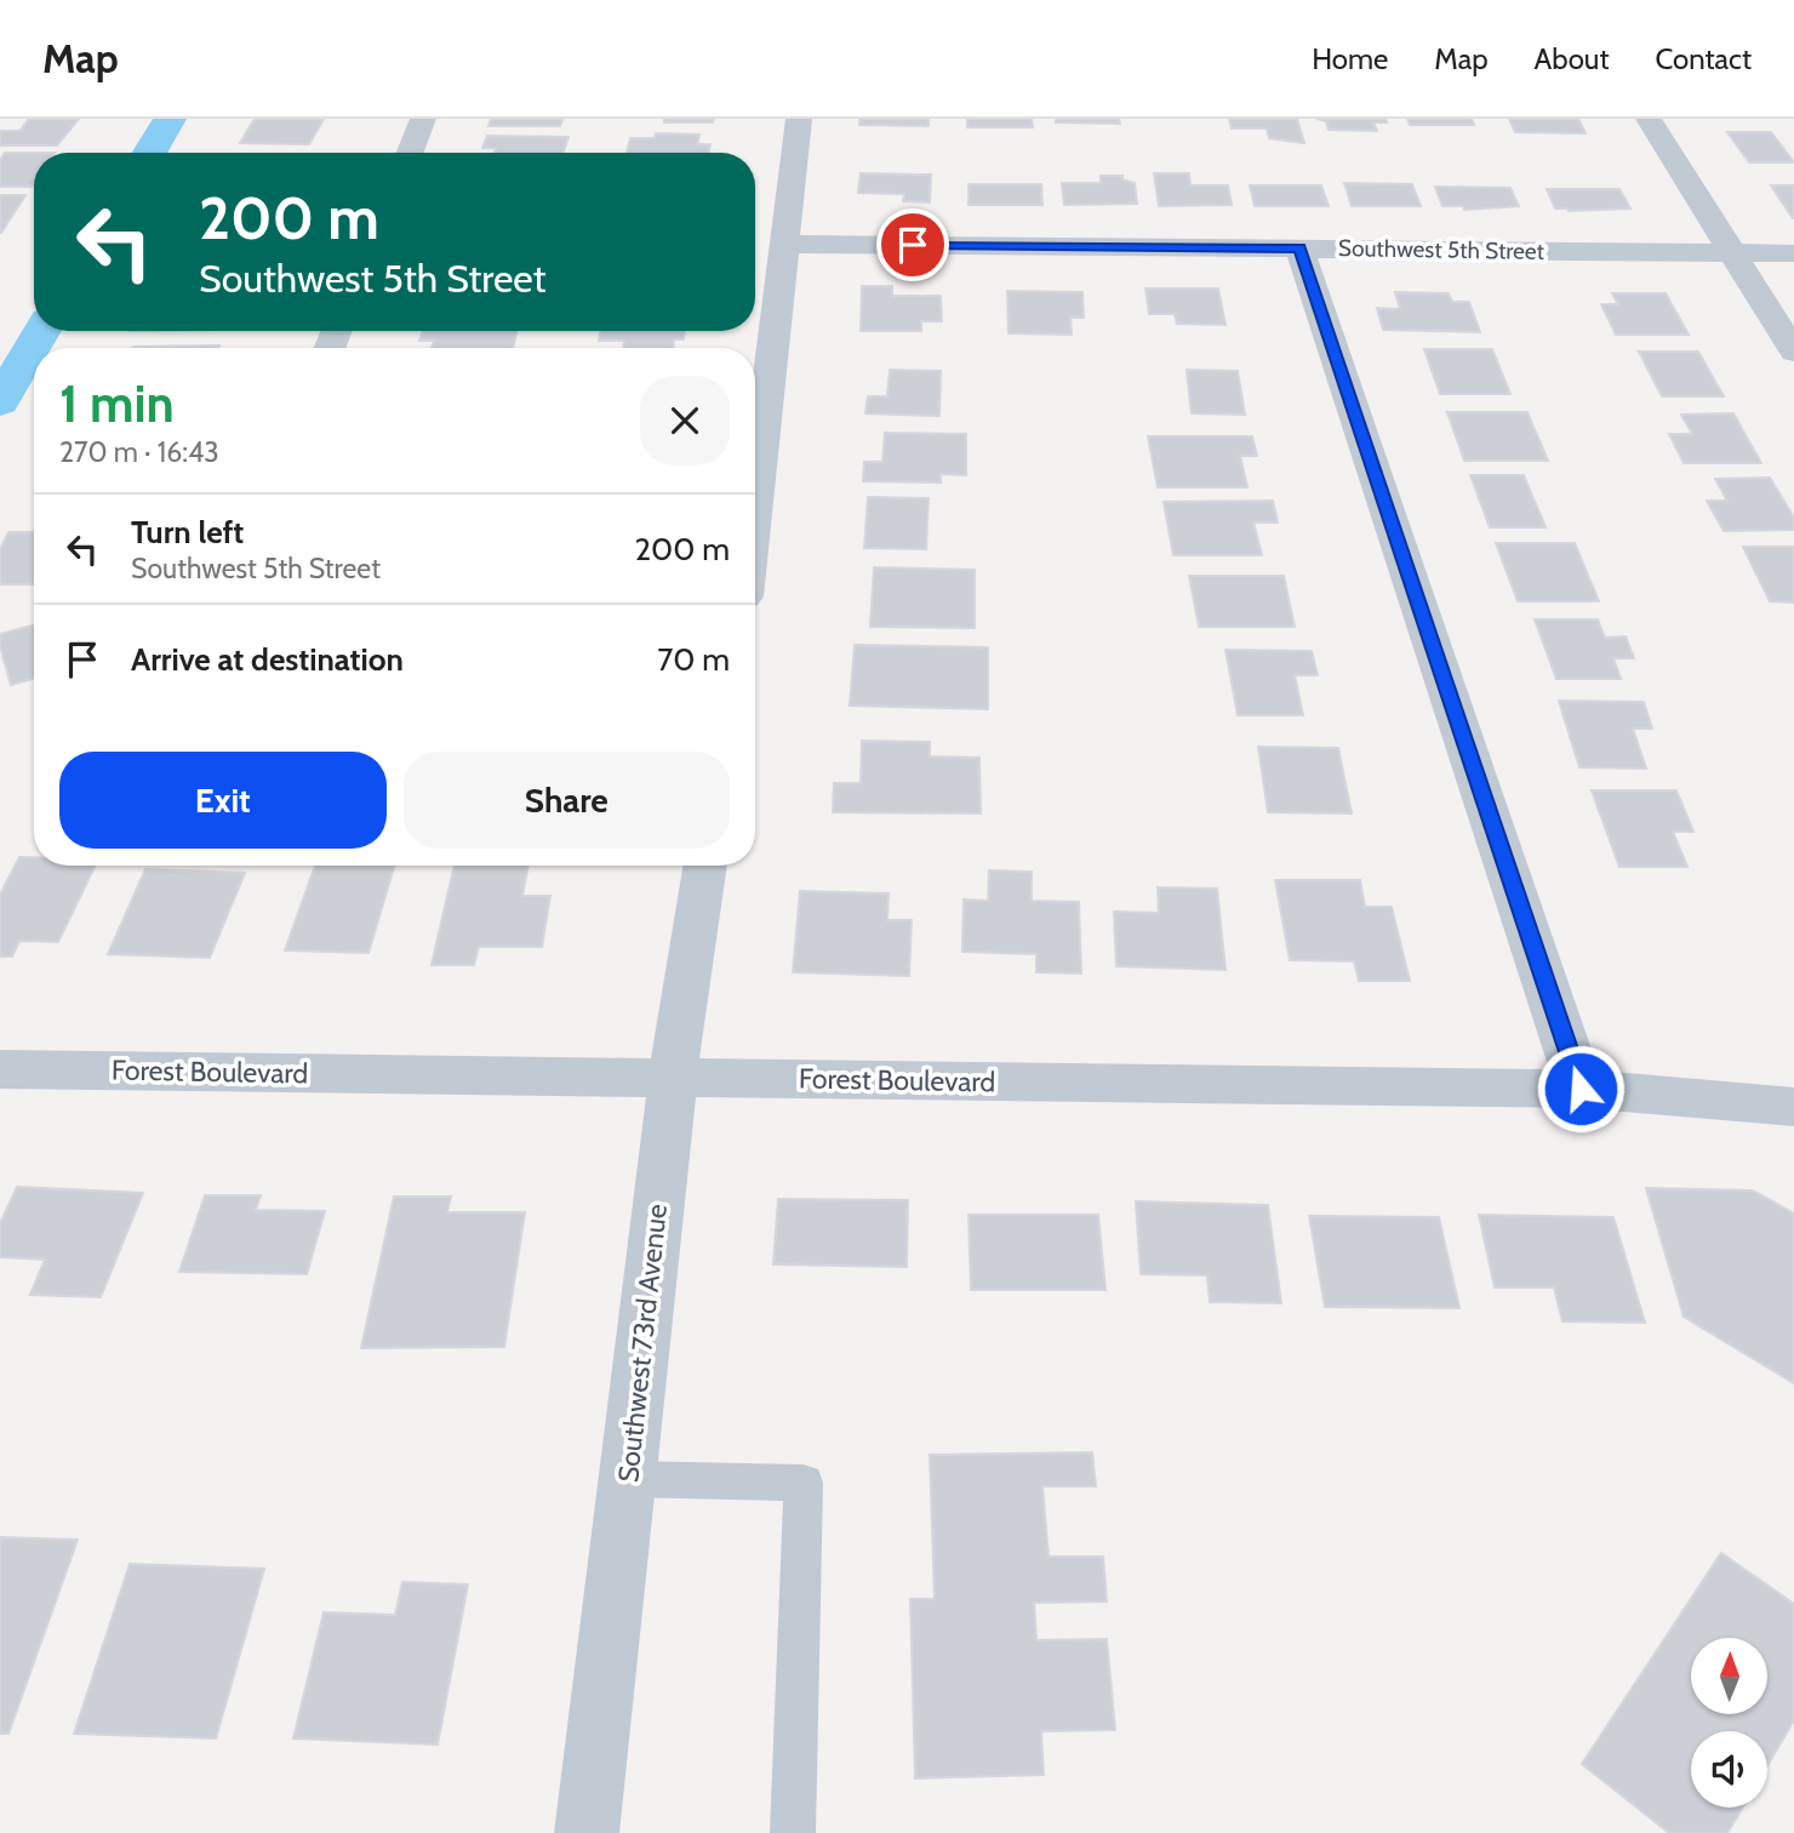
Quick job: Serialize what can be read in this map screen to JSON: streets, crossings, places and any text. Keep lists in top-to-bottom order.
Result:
{
  "streets": {
    "street": ["Southwest 5th Street", "Forest Boulevard", "Southwest 73rd Avenue"]
  },
  "crossings": [
    ["Forest Boulevard", "Southwest 73rd Avenue"]
  ],
  "north": "top",
  "page": {
    "header": "Map",
    "nav": [
      "Home",
      "Map",
      "About",
      "Contact"
    ],
    "turn": ["200 m", "Southwest 5th Street"],
    "heading": ["1 min", "270 m · 16:43"],
    "list": [
      {
        "name": "Turn left",
        "note": "Southwest 5th Street",
        "value": "200 m"
      },
      {
        "name": "Arrive at destination",
        "value": "70 m"
      }
    ],
    "buttons": ["Exit", "Share"]
  }
}
